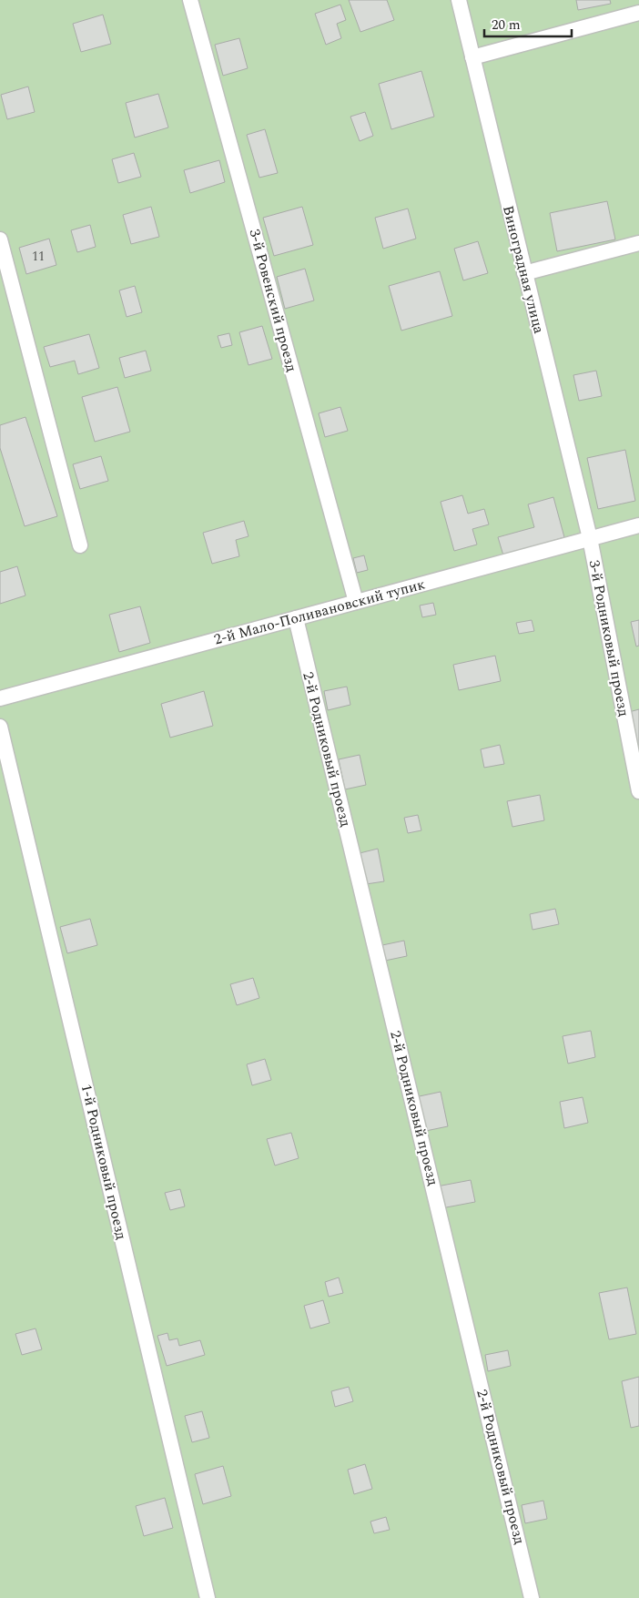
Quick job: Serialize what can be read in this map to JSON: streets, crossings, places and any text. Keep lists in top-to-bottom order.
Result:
{
  "streets": {
    "lane": [
      "Виноградная улица",
      "3-й Ровенский проезд",
      "2-й Мало-Поливановский тупик",
      "3-й Родниковый проезд",
      "2-й Родниковый проезд",
      "1-й Родниковый проезд"
    ]
  },
  "crossings": [
    ["Виноградная улица", "2-й Мало-Поливановский тупик"],
    ["Виноградная улица", "3-й Родниковый проезд"],
    ["3-й Ровенский проезд", "2-й Мало-Поливановский тупик"],
    ["2-й Мало-Поливановский тупик", "3-й Родниковый проезд"],
    ["2-й Мало-Поливановский тупик", "2-й Родниковый проезд"]
  ],
  "house_numbers": ["11"],
  "scale_bar": "20 m"
}
